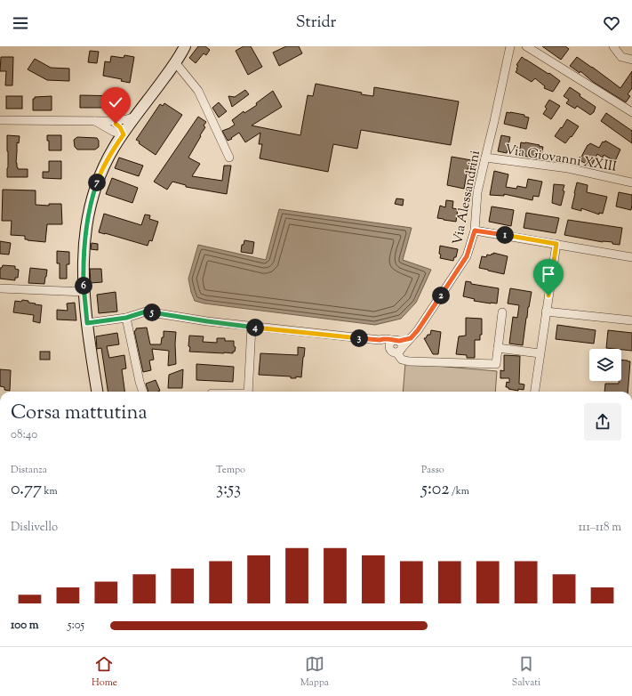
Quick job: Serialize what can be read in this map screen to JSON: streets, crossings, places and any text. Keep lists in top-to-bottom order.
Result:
{
  "streets": {
    "street": ["Via Giovanni XXIII", "Via Alessandrini"]
  },
  "crossings": [
    ["Via Giovanni XXIII", "Via Alessandrini"]
  ],
  "page": {
    "header": "Stridr",
    "pins": [
      "7",
      "1",
      "6",
      "2",
      "5",
      "4",
      "3"
    ],
    "heading": ["Corsa mattutina", "08:40"],
    "stats": [
      ["Distanza", "0.77 km"],
      ["Tempo", "3:53"],
      ["Passo", "5:02 /km"]
    ],
    "chart": ["Dislivello", "111–118 m"],
    "list": [
      {
        "name": "100 m",
        "note": "5:05"
      }
    ],
    "tabs": ["Home", "Mappa", "Salvati"]
  }
}
